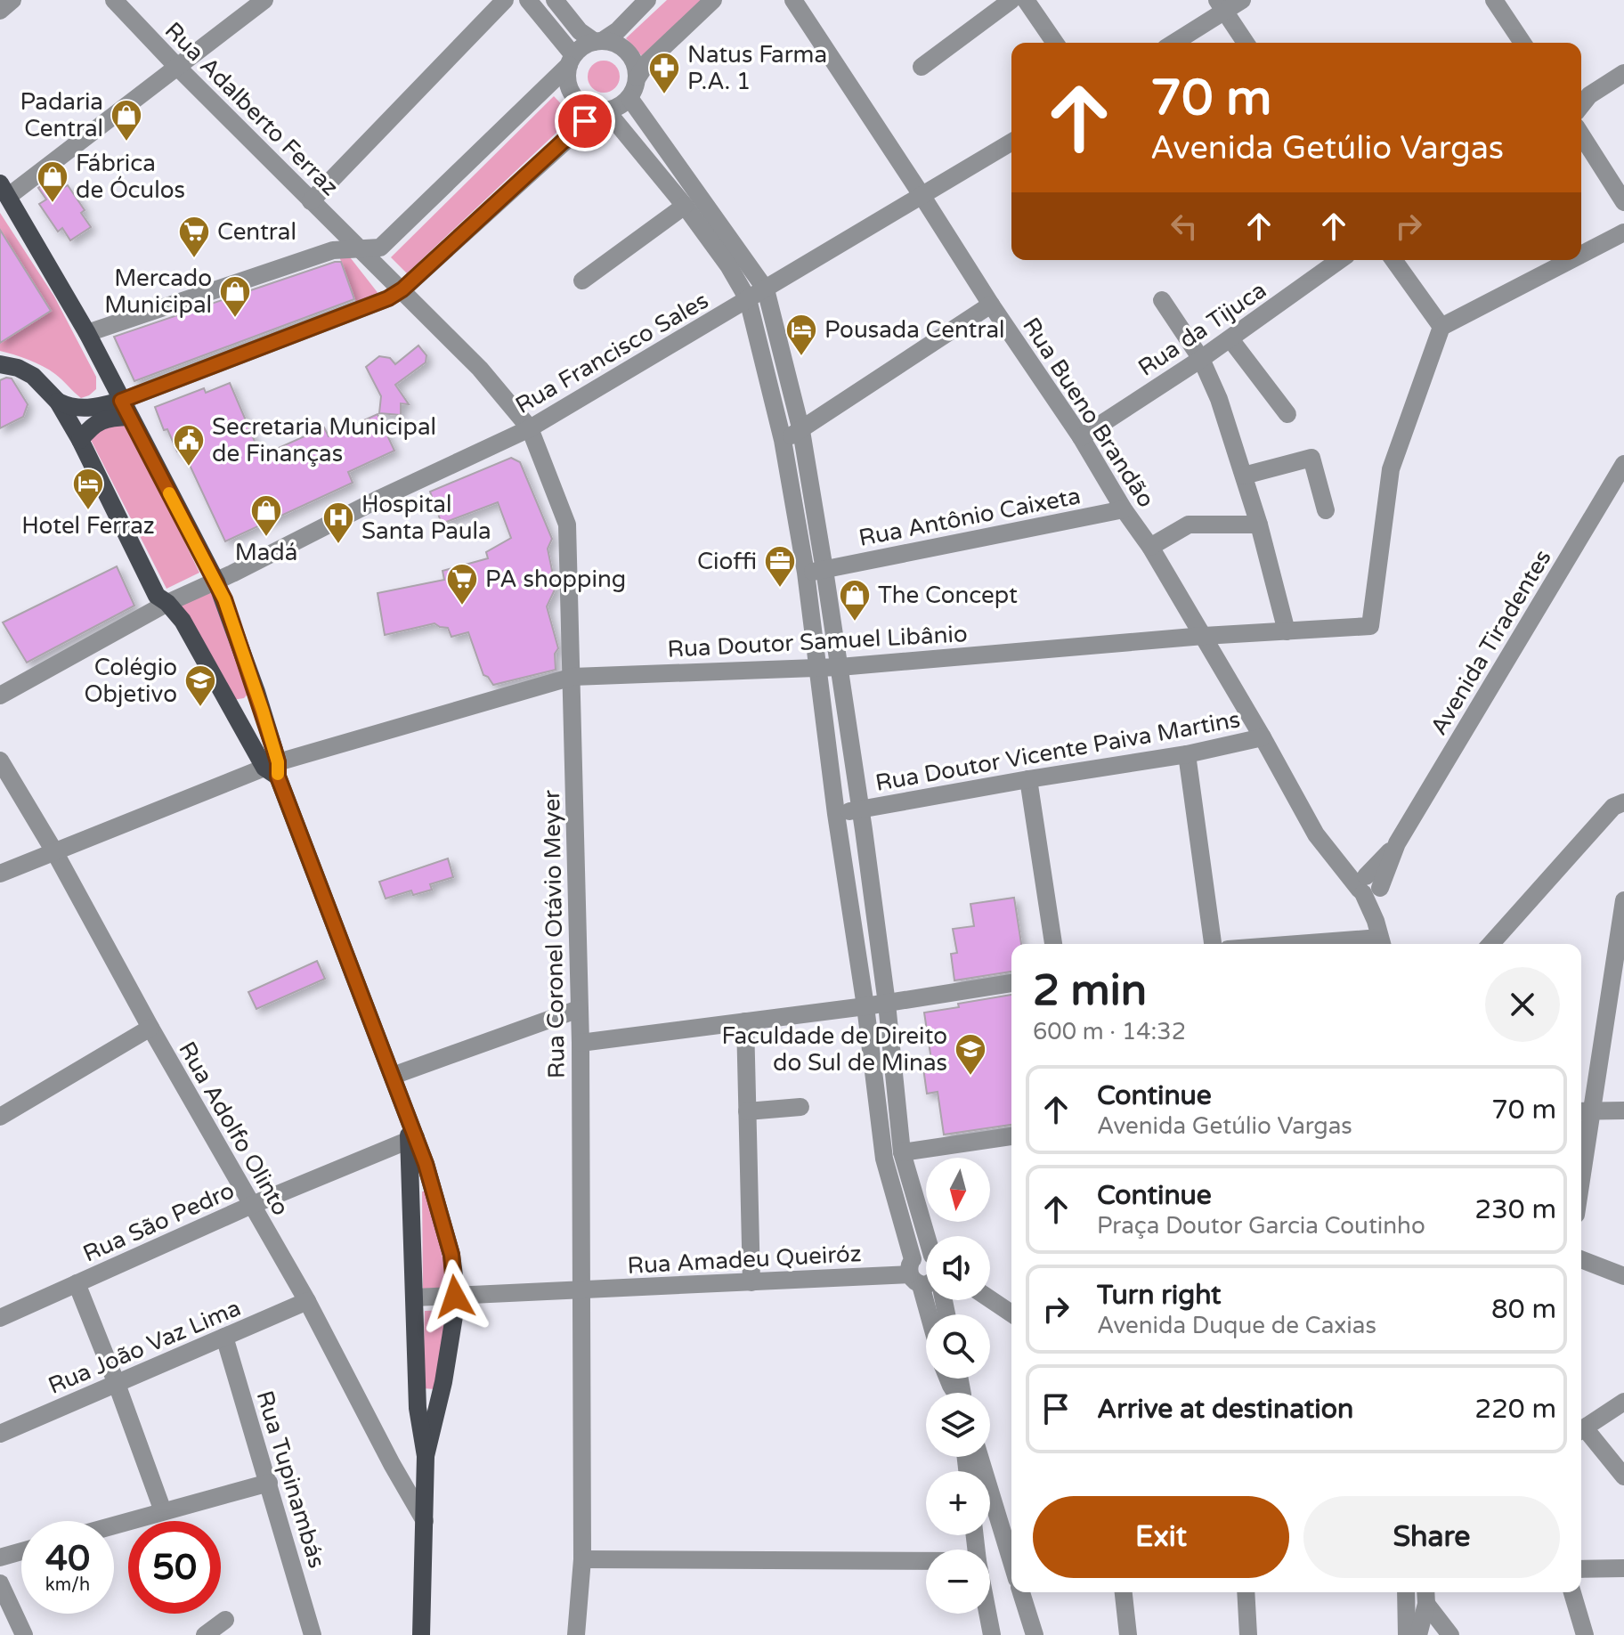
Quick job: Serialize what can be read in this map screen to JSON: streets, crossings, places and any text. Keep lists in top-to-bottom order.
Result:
{
  "streets": {
    "street": [
      "Rua Adalberto Ferraz",
      "Rua da Tijuca",
      "Rua Francisco Sales",
      "Rua Bueno Brandão",
      "Rua Antônio Caixeta",
      "Rua Doutor Samuel Libânio",
      "Avenida Tiradentes",
      "Rua Doutor Vicente Paiva Martins",
      "Rua Coronel Otávio Meyer",
      "Rua Adolfo Olinto",
      "Rua São Pedro",
      "Rua Amadeu Queiróz",
      "Rua João Vaz Lima",
      "Rua Tupinambás"
    ]
  },
  "crossings": [
    ["Rua Adalberto Ferraz", "Rua Coronel Otávio Meyer"],
    ["Rua da Tijuca", "Rua Bueno Brandão"],
    ["Rua Francisco Sales", "Rua Bueno Brandão"],
    ["Rua Francisco Sales", "Rua Coronel Otávio Meyer"],
    ["Rua Bueno Brandão", "Rua Antônio Caixeta"],
    ["Rua Bueno Brandão", "Rua Doutor Samuel Libânio"],
    ["Rua Bueno Brandão", "Avenida Tiradentes"],
    ["Rua Bueno Brandão", "Rua Doutor Vicente Paiva Martins"],
    ["Rua Doutor Samuel Libânio", "Rua Coronel Otávio Meyer"],
    ["Rua Doutor Samuel Libânio", "Rua Adolfo Olinto"],
    ["Rua Coronel Otávio Meyer", "Rua Amadeu Queiróz"],
    ["Rua Adolfo Olinto", "Rua São Pedro"],
    ["Rua Adolfo Olinto", "Rua João Vaz Lima"],
    ["Rua João Vaz Lima", "Rua Tupinambás"]
  ],
  "places": {
    "pharmacy": ["Natus Farma P.A. 1"],
    "shop": [
      "Padaria Central",
      "Fábrica de Óculos",
      "Mercado Municipal",
      "Madá",
      "The Concept"
    ],
    "supermarket": ["Central", "PA shopping"],
    "hotel": ["Pousada Central", "Hotel Ferraz"],
    "public building": ["Secretaria Municipal de Finanças"],
    "hospital": ["Hospital Santa Paula"],
    "office": ["Cioffi"],
    "school or university": ["Colégio Objetivo", "Faculdade de Direito do Sul de Minas"]
  },
  "north": "bottom",
  "page": {
    "turn": ["70 m", "Avenida Getúlio Vargas"],
    "heading": ["2 min", "600 m · 14:32"],
    "list": [
      {
        "name": "Continue",
        "note": "Avenida Getúlio Vargas",
        "value": "70 m"
      },
      {
        "name": "Continue",
        "note": "Praça Doutor Garcia Coutinho",
        "value": "230 m"
      },
      {
        "name": "Turn right",
        "note": "Avenida Duque de Caxias",
        "value": "80 m"
      },
      {
        "name": "Arrive at destination",
        "value": "220 m"
      }
    ],
    "map_buttons": ["+", "−"],
    "buttons": ["Exit", "Share"],
    "speed": "40 km/h",
    "limit": "50"
  }
}
